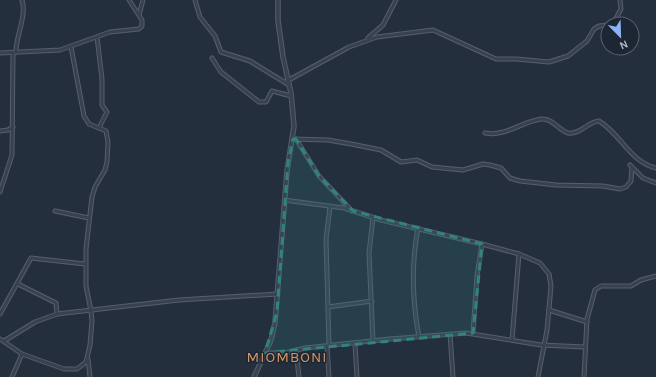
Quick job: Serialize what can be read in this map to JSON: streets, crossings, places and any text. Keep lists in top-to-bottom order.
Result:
{
  "districts": ["MIOMBONI"],
  "north": "bottom right"
}
